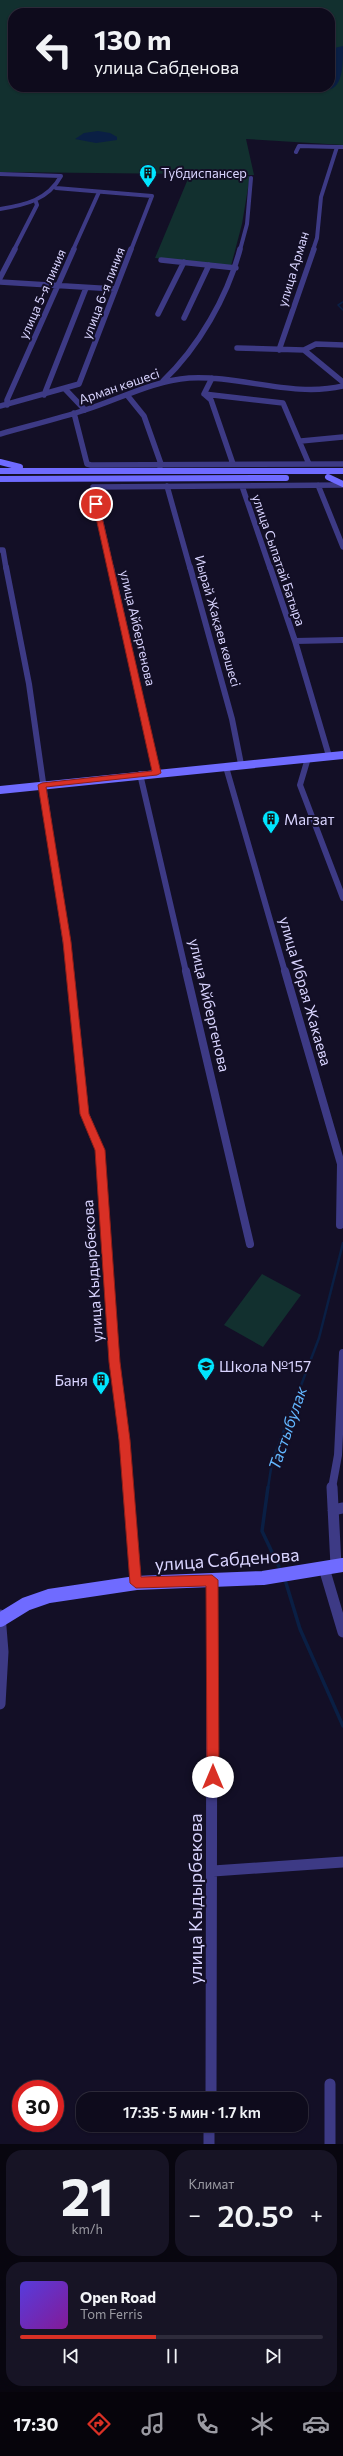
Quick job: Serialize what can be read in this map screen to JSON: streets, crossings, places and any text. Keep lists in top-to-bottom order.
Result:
{
  "streets": {
    "main road": ["улица Сабденова"],
    "street": [
      "улица Арман",
      "улица 6-я линия",
      "улица 5-я линия",
      "Арман көшесі",
      "улица Сыпатай Батыра",
      "Иырай Жақаев көшесі",
      "улица Айбергенова",
      "улица Ибрая Жакаева",
      "улица Кыдырбекова"
    ]
  },
  "crossings": [
    ["улица 6-я линия", "улица 5-я линия"],
    ["улица Кыдырбекова", "улица Сабденова"]
  ],
  "water": ["Тастыбулак"],
  "places": {
    "building": ["Тубдиспансер", "Магзат", "Баня"],
    "school or university": ["Школа №157"]
  },
  "page": {
    "turn": ["130 m", "улица Сабденова"],
    "limit": "30",
    "trip": "17:35 · 5 мин · 1.7 km",
    "tile": [
      ["21", "km/h"],
      "Климат"
    ],
    "heat": ["−", "20.5°", "+"],
    "song": ["Open Road", "Tom Ferris"],
    "tabs": "17:30"
  }
}
